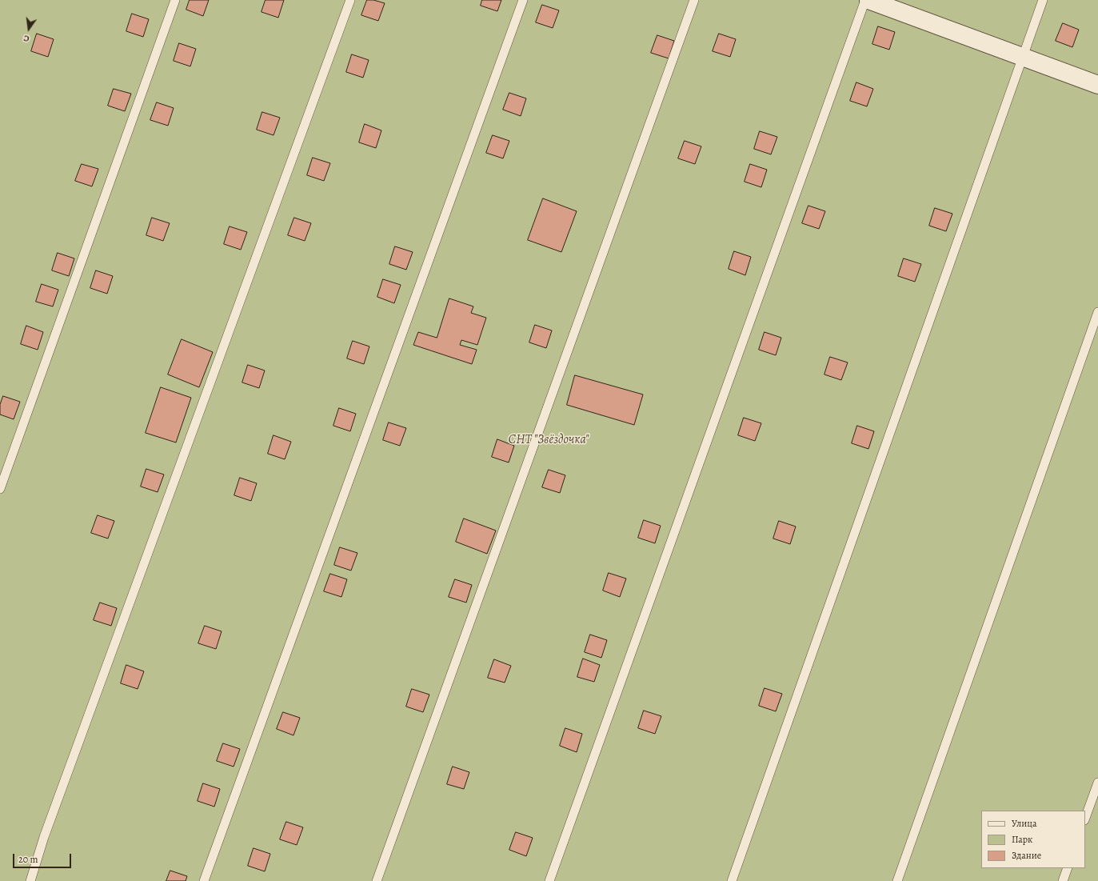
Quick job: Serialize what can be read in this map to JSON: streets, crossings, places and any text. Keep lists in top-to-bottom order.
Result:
{
  "parks": ["СНТ \"Звёздочка\""],
  "legend": ["Улица", "Парк", "Здание"],
  "scale_bar": "20 m",
  "north": "bottom"
}
